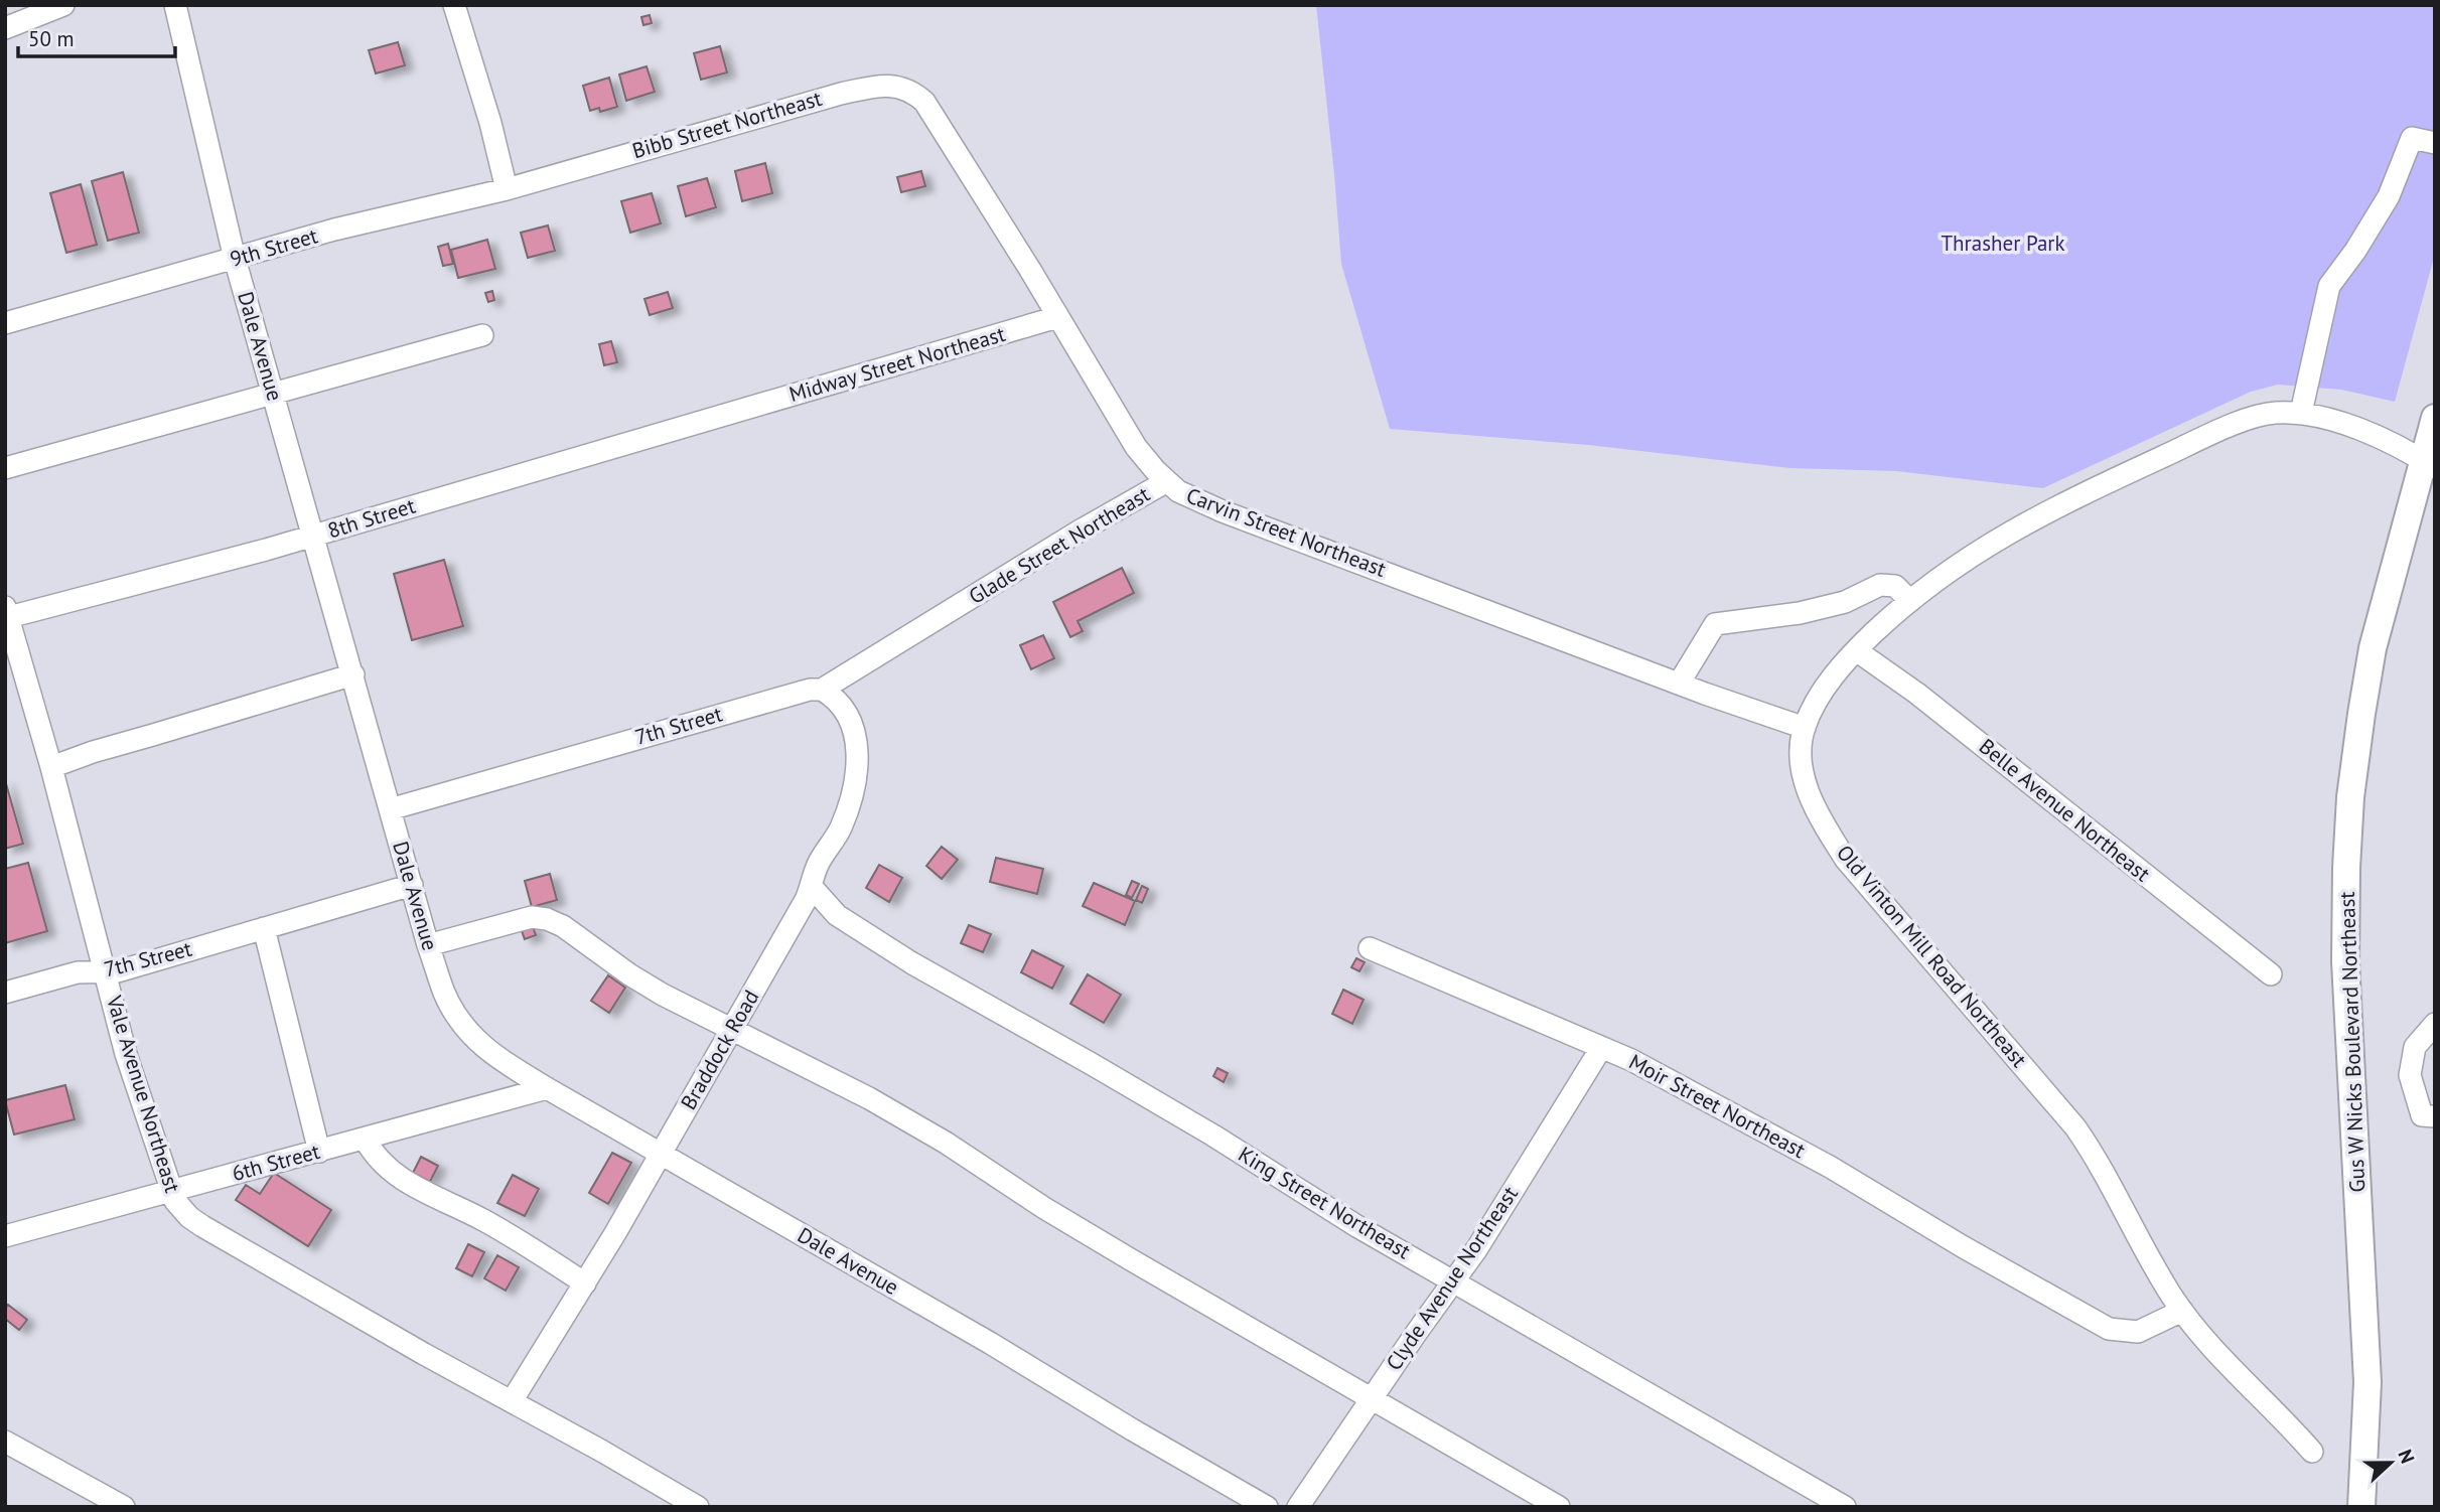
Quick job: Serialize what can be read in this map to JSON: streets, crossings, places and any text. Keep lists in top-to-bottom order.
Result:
{
  "streets": {
    "main road": ["Gus W Nicks Boulevard Northeast"],
    "street": [
      "Bibb Street Northeast",
      "9th Street",
      "Dale Avenue",
      "Midway Street Northeast",
      "8th Street",
      "Carvin Street Northeast",
      "Glade Street Northeast",
      "7th Street",
      "Belle Avenue Northeast",
      "Old Vinton Mill Road Northeast",
      "Braddock Road",
      "Vale Avenue Northeast",
      "Moir Street Northeast",
      "6th Street",
      "King Street Northeast",
      "Clyde Avenue Northeast"
    ]
  },
  "crossings": [
    ["Bibb Street Northeast", "9th Street"],
    ["Bibb Street Northeast", "Carvin Street Northeast"],
    ["9th Street", "Dale Avenue"],
    ["Dale Avenue", "8th Street"],
    ["Dale Avenue", "7th Street"],
    ["Dale Avenue", "Braddock Road"],
    ["Dale Avenue", "6th Street"],
    ["Midway Street Northeast", "8th Street"],
    ["Midway Street Northeast", "Carvin Street Northeast"],
    ["8th Street", "Vale Avenue Northeast"],
    ["Carvin Street Northeast", "Glade Street Northeast"],
    ["Carvin Street Northeast", "Old Vinton Mill Road Northeast"],
    ["Glade Street Northeast", "7th Street"],
    ["7th Street", "Braddock Road"],
    ["7th Street", "Vale Avenue Northeast"],
    ["Belle Avenue Northeast", "Old Vinton Mill Road Northeast"],
    ["Old Vinton Mill Road Northeast", "Gus W Nicks Boulevard Northeast"],
    ["Old Vinton Mill Road Northeast", "Moir Street Northeast"],
    ["Braddock Road", "Vale Avenue Northeast"],
    ["Braddock Road", "King Street Northeast"],
    ["Vale Avenue Northeast", "6th Street"],
    ["Moir Street Northeast", "Clyde Avenue Northeast"],
    ["King Street Northeast", "Clyde Avenue Northeast"]
  ],
  "parks": ["Thrasher Park"],
  "scale_bar": "50 m",
  "north": "right"
}
